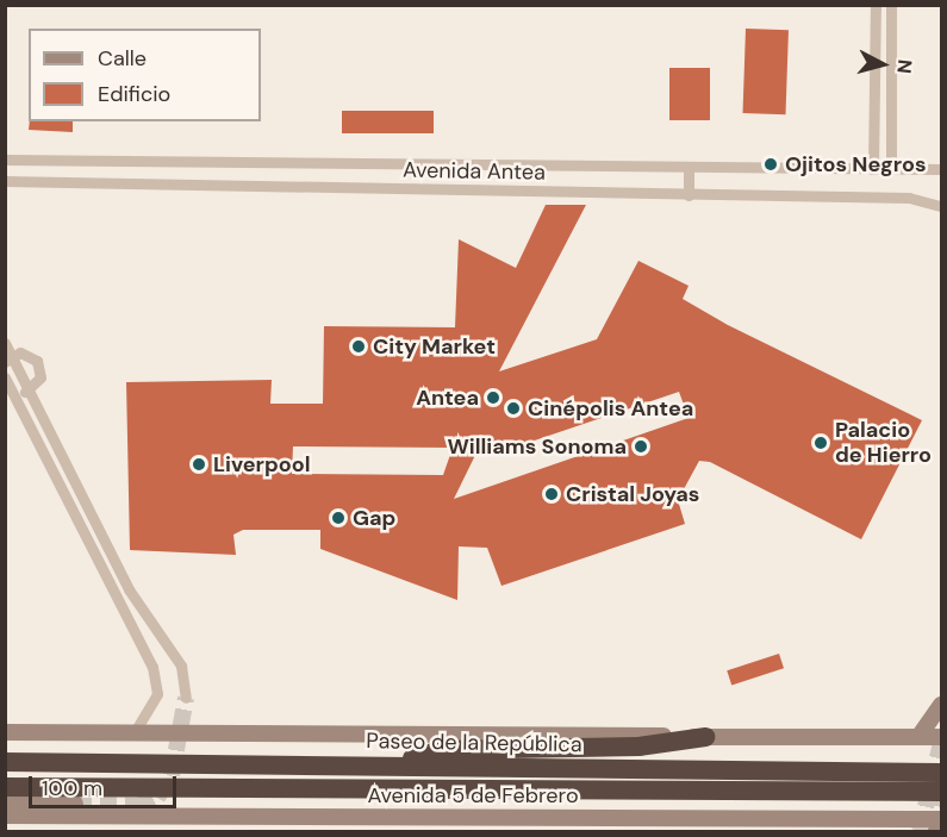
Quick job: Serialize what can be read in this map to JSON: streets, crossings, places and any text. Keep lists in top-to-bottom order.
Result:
{
  "streets": {
    "highway": ["Paseo de la República"],
    "main road": ["Avenida 5 de Febrero"],
    "street": ["Avenida Antea"]
  },
  "places": [
    "Ojitos Negros",
    "City Market",
    "Antea",
    "Cinépolis Antea",
    "Palacio de Hierro",
    "Williams Sonoma",
    "Liverpool",
    "Cristal Joyas",
    "Gap"
  ],
  "legend": ["Calle", "Edificio"],
  "scale_bar": "100 m",
  "north": "right"
}
